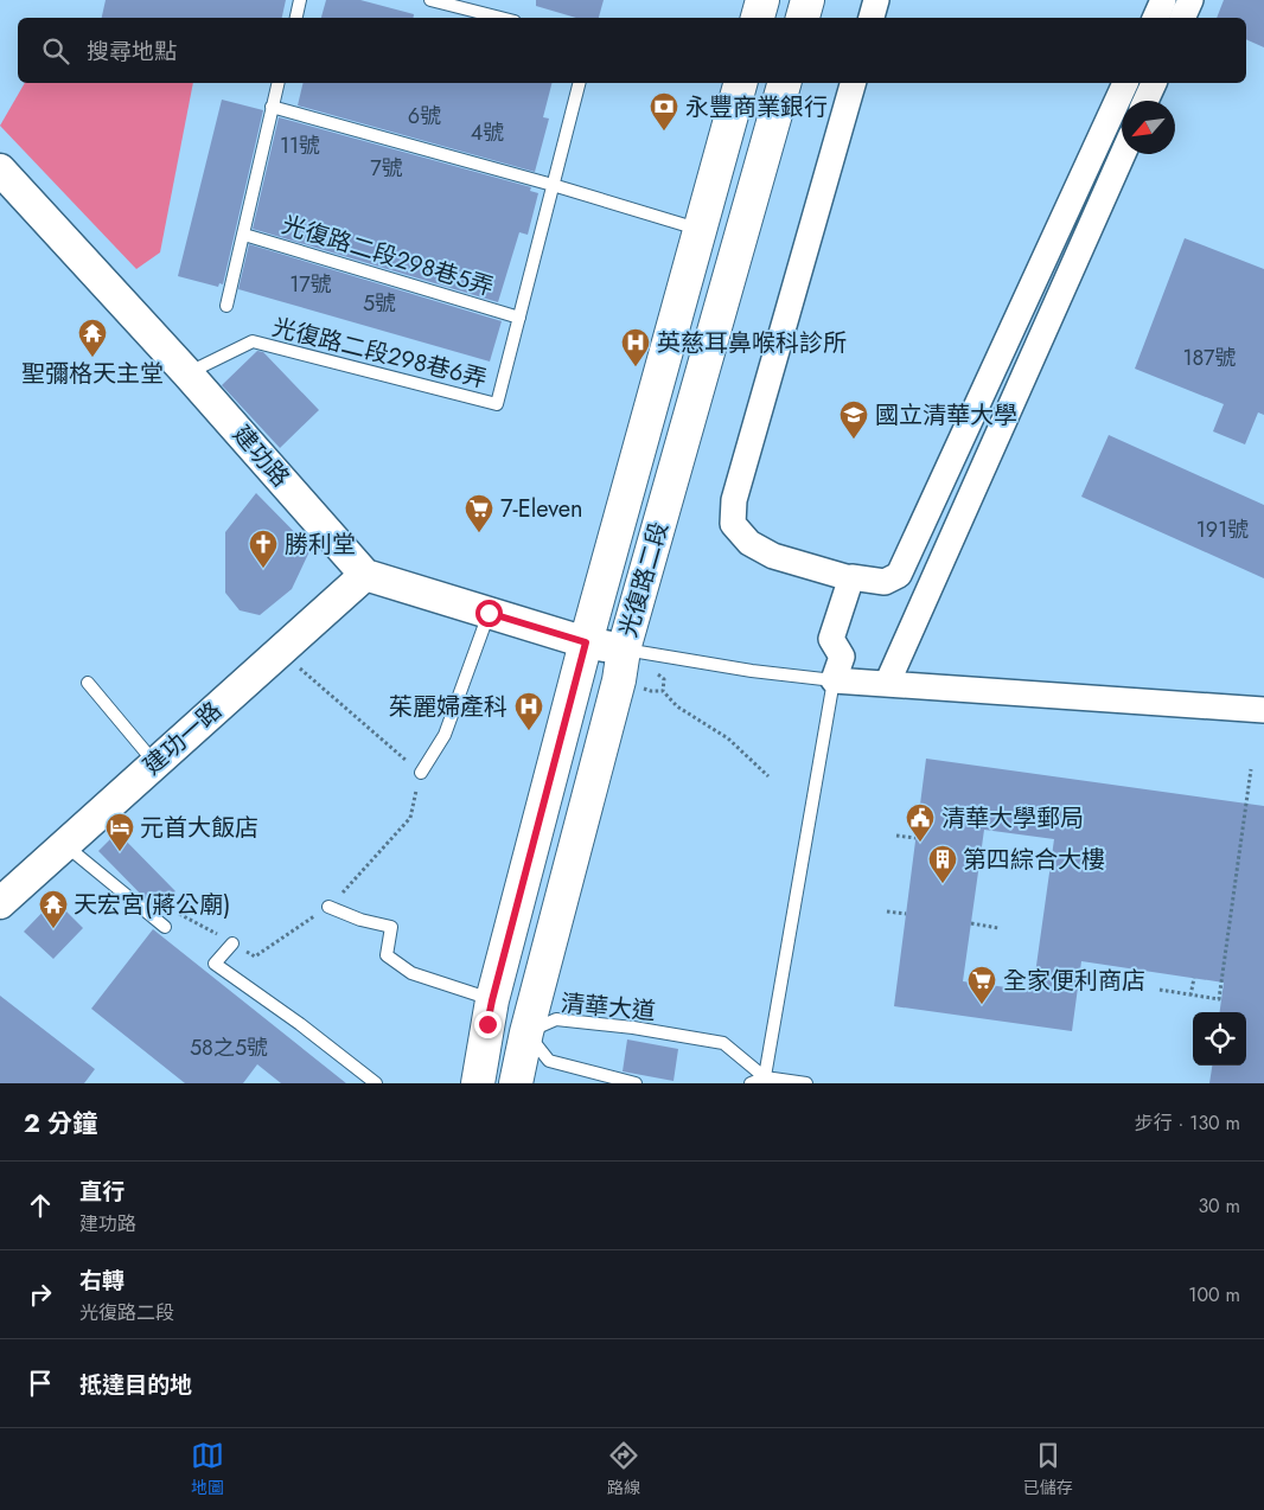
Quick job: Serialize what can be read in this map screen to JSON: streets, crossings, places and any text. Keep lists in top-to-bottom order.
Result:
{
  "streets": {
    "main road": ["光復路二段"],
    "street": ["建功路", "建功一路"],
    "lane": ["光復路二段298巷5弄", "光復路二段298巷6弄", "清華大道"]
  },
  "crossings": [
    ["光復路二段298巷5弄", "光復路二段298巷6弄"],
    ["光復路二段298巷6弄", "建功路"],
    ["建功路", "建功一路"],
    ["光復路二段", "清華大道"]
  ],
  "places": {
    "bank": ["永豐商業銀行"],
    "temple": ["聖彌格天主堂", "天宏宮(蔣公廟)"],
    "hospital": ["英慈耳鼻喉科診所", "茱麗婦產科"],
    "school or university": ["國立清華大學"],
    "supermarket": ["7-Eleven", "全家便利商店"],
    "church": ["勝利堂"],
    "public building": ["清華大學郵局"],
    "hotel": ["元首大飯店"],
    "building": ["第四綜合大樓"]
  },
  "house_numbers": [
    "6號",
    "4號",
    "11號",
    "7號",
    "17號",
    "5號",
    "187號",
    "191號",
    "58之5號"
  ],
  "north": "bottom left",
  "page": {
    "search": "搜尋地點",
    "heading": ["2 分鐘", "步行 · 130 m"],
    "list": [
      ["直行", "建功路", "30 m"],
      ["右轉", "光復路二段", "100 m"],
      "抵達目的地"
    ],
    "nav": ["地圖", "路線", "已儲存"]
  }
}
